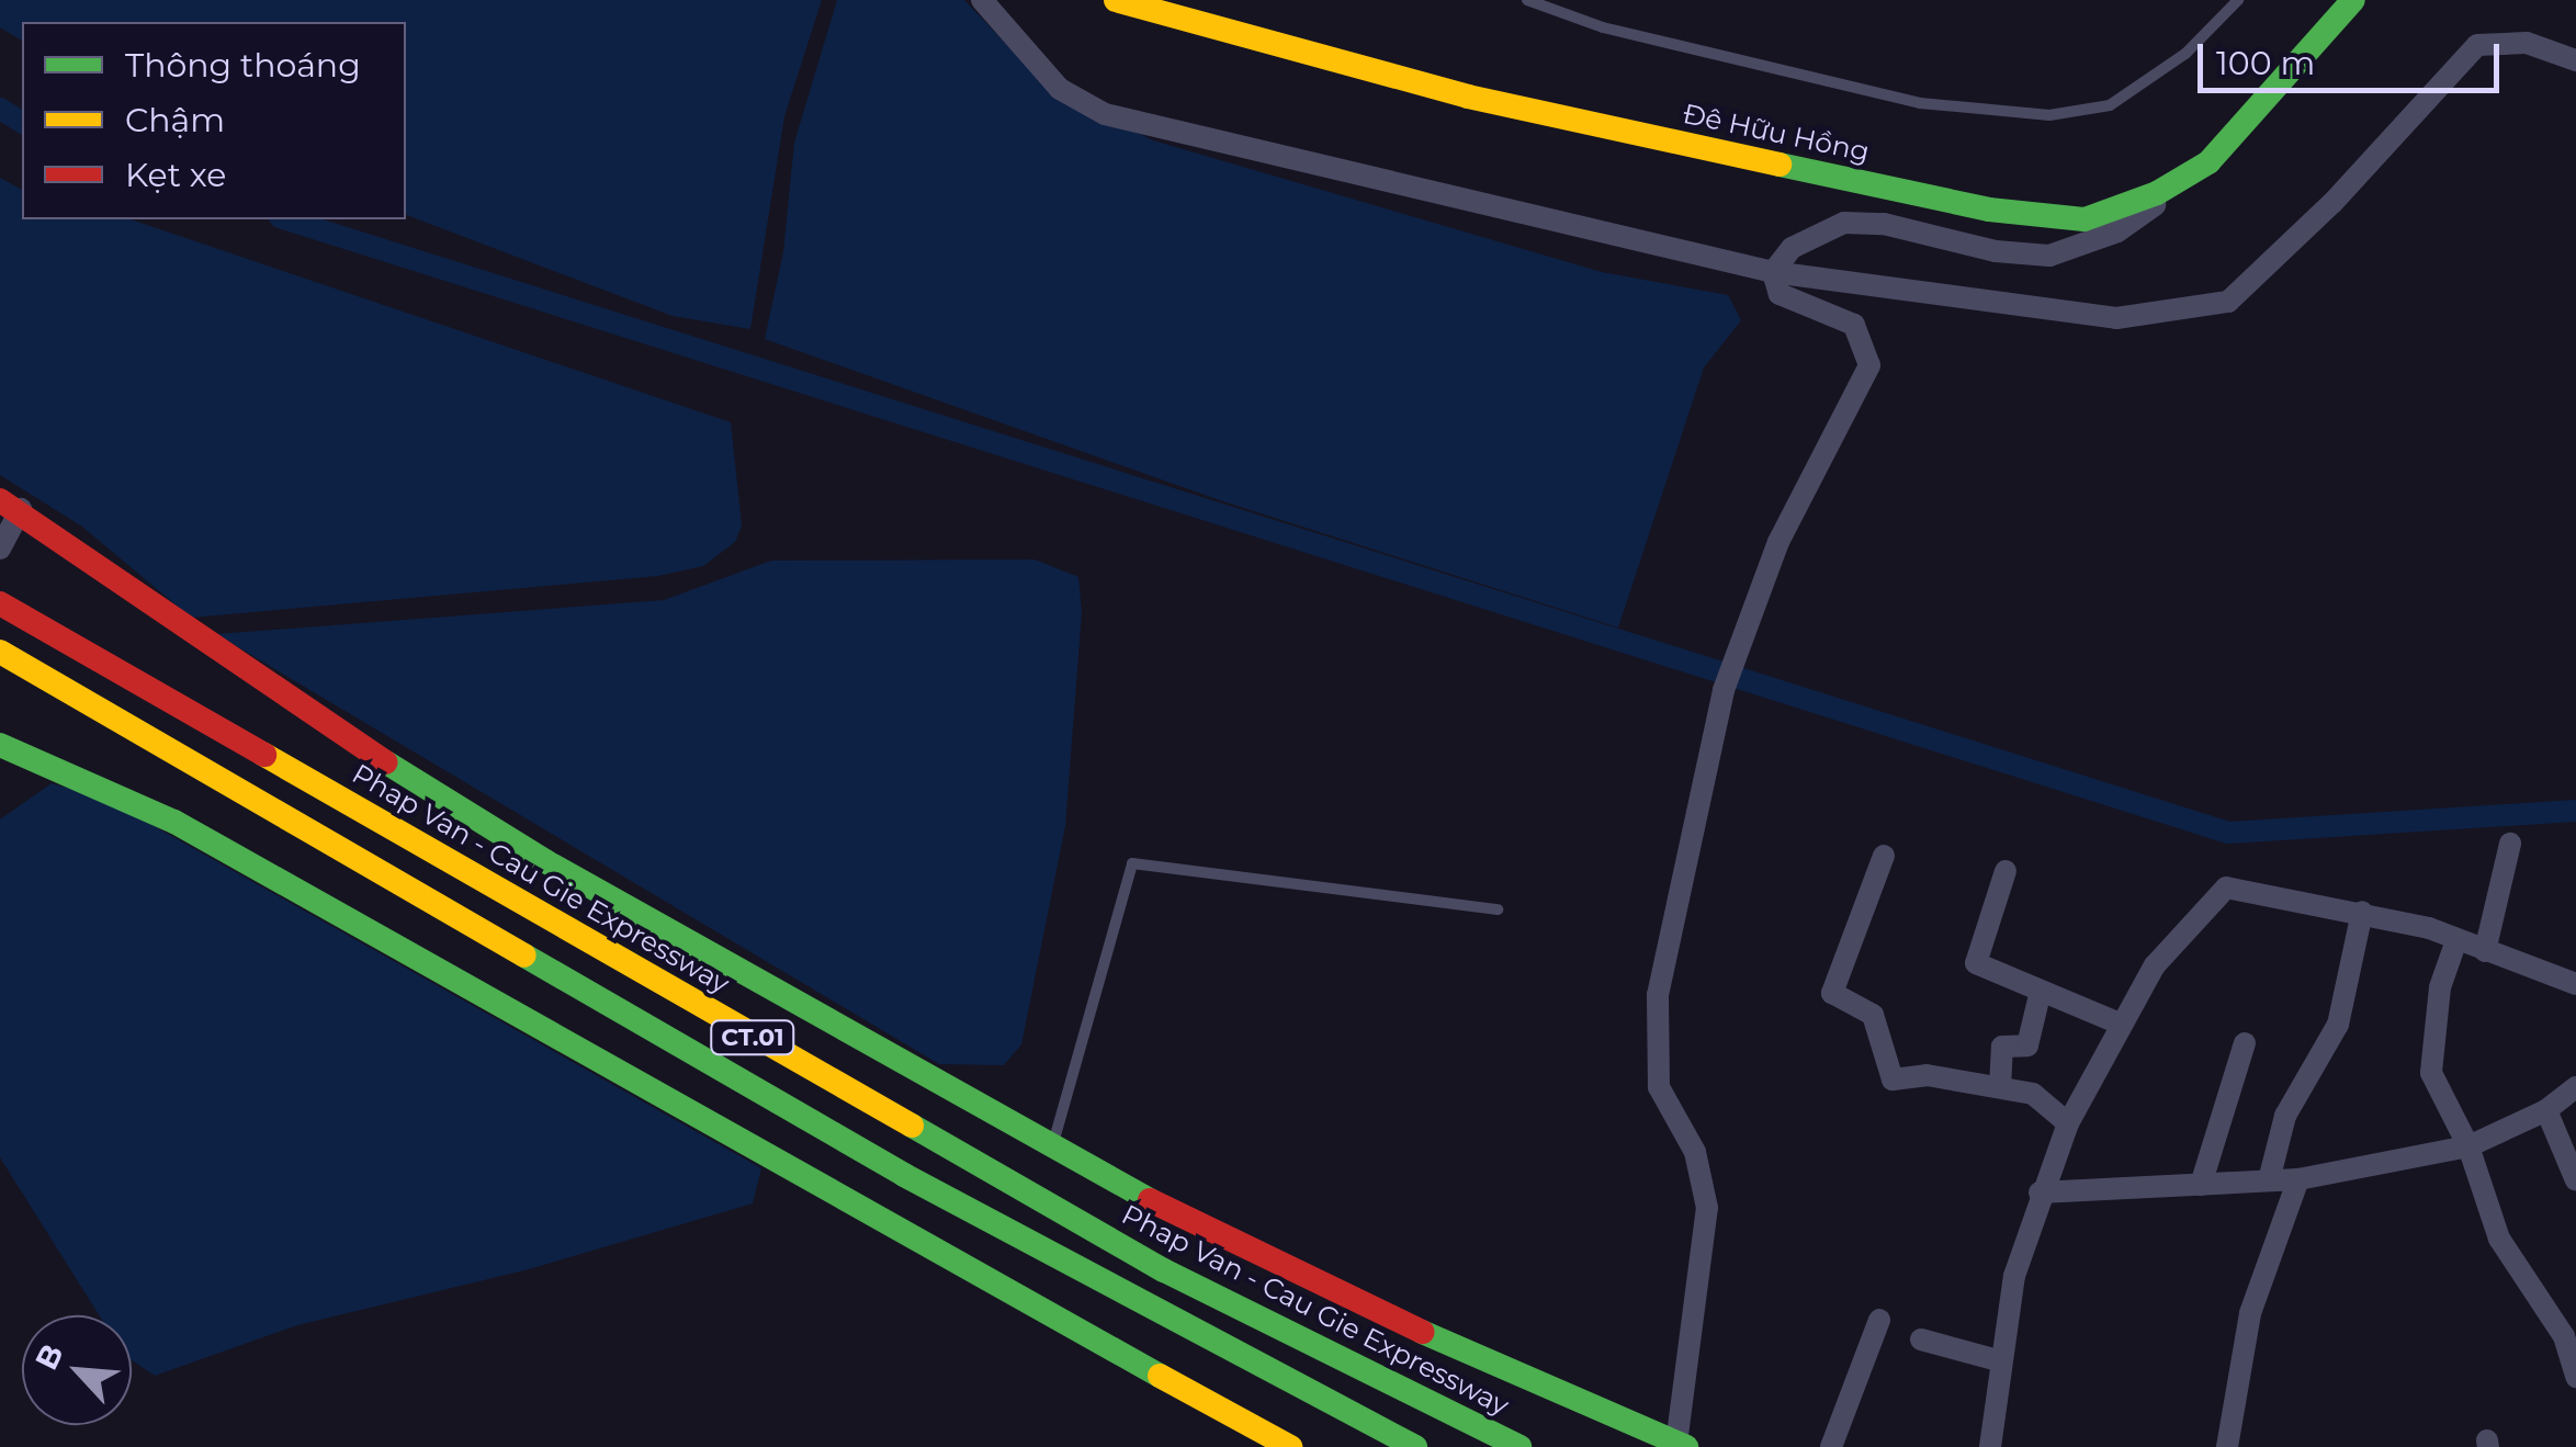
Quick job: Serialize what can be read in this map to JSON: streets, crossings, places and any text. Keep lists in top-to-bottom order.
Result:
{
  "streets": {
    "main road": ["Đê Hữu Hồng", "Phap Van - Cau Gie Expressway", "CT.01"]
  },
  "legend": ["Thông thoáng", "Chậm", "Kẹt xe"],
  "scale_bar": "100 m",
  "north": "top left"
}
